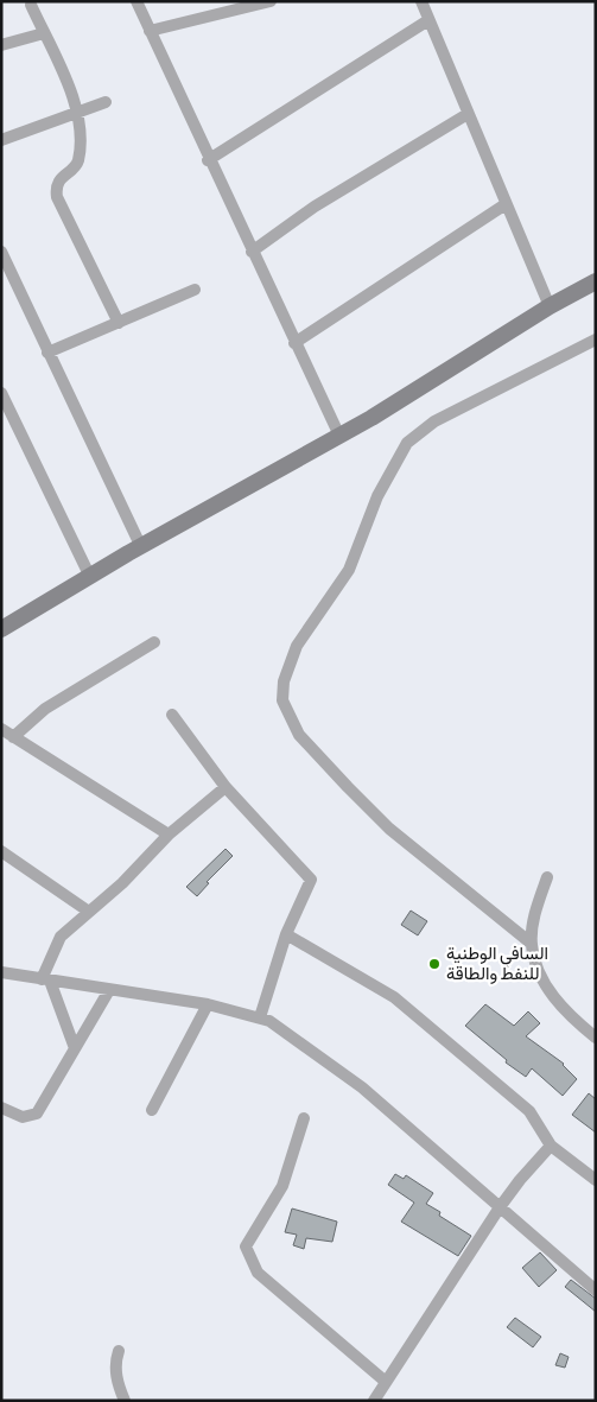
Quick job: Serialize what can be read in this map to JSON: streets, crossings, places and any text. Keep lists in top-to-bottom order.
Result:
{
  "places": ["السافي الوطنية للنفط والطاقة"]
}
